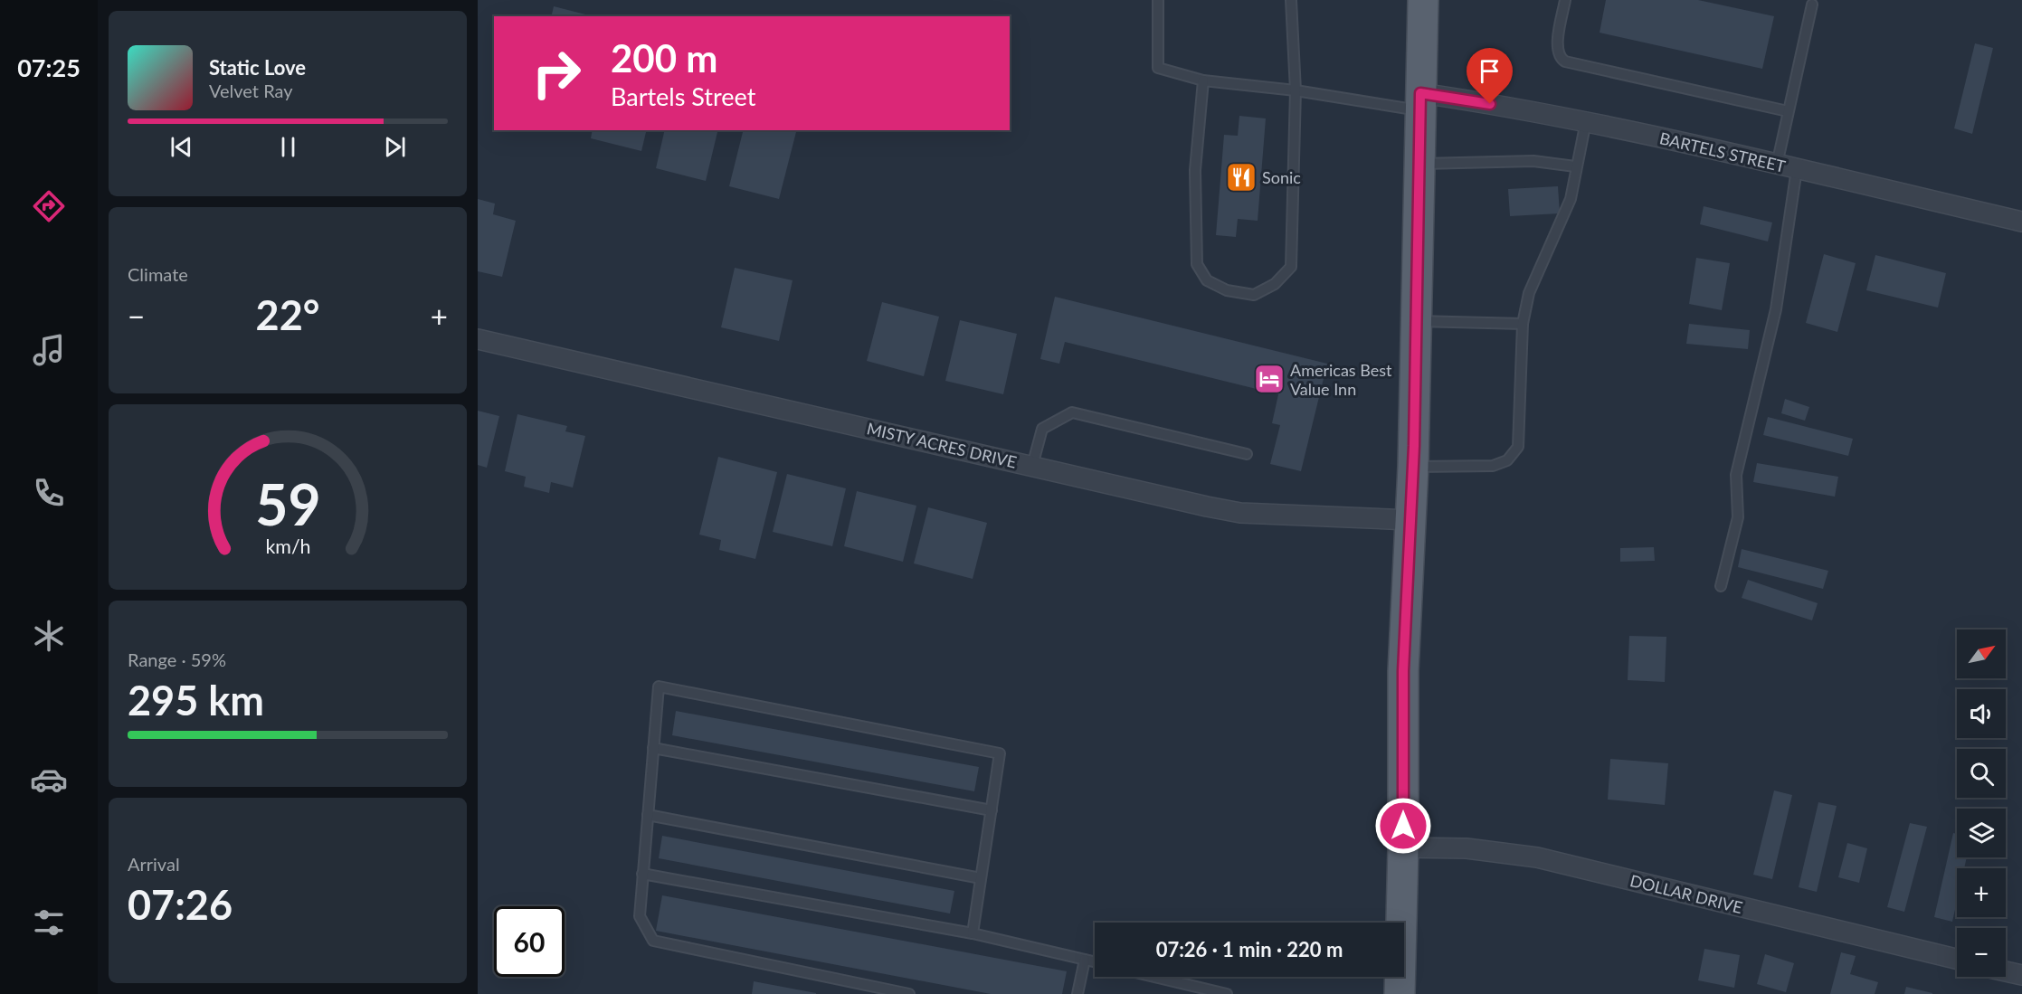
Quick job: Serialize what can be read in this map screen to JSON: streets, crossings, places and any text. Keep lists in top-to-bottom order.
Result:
{
  "streets": {
    "street": ["BARTELS STREET", "MISTY ACRES DRIVE", "DOLLAR DRIVE"]
  },
  "places": {
    "restaurant": ["Sonic"],
    "hotel": ["Americas Best Value Inn"]
  },
  "north": "top right",
  "page": {
    "tabs": "07:25",
    "turn": ["200 m", "Bartels Street"],
    "song": ["Static Love", "Velvet Ray"],
    "tile": [
      "Climate",
      ["Range · 59%", "295 km"],
      ["Arrival", "07:26"]
    ],
    "heat": ["−", "22°", "+"],
    "map_buttons": ["+", "−"],
    "limit": "60",
    "trip": "07:26 · 1 min · 220 m",
    "gauge": ["59", "km/h"]
  }
}
